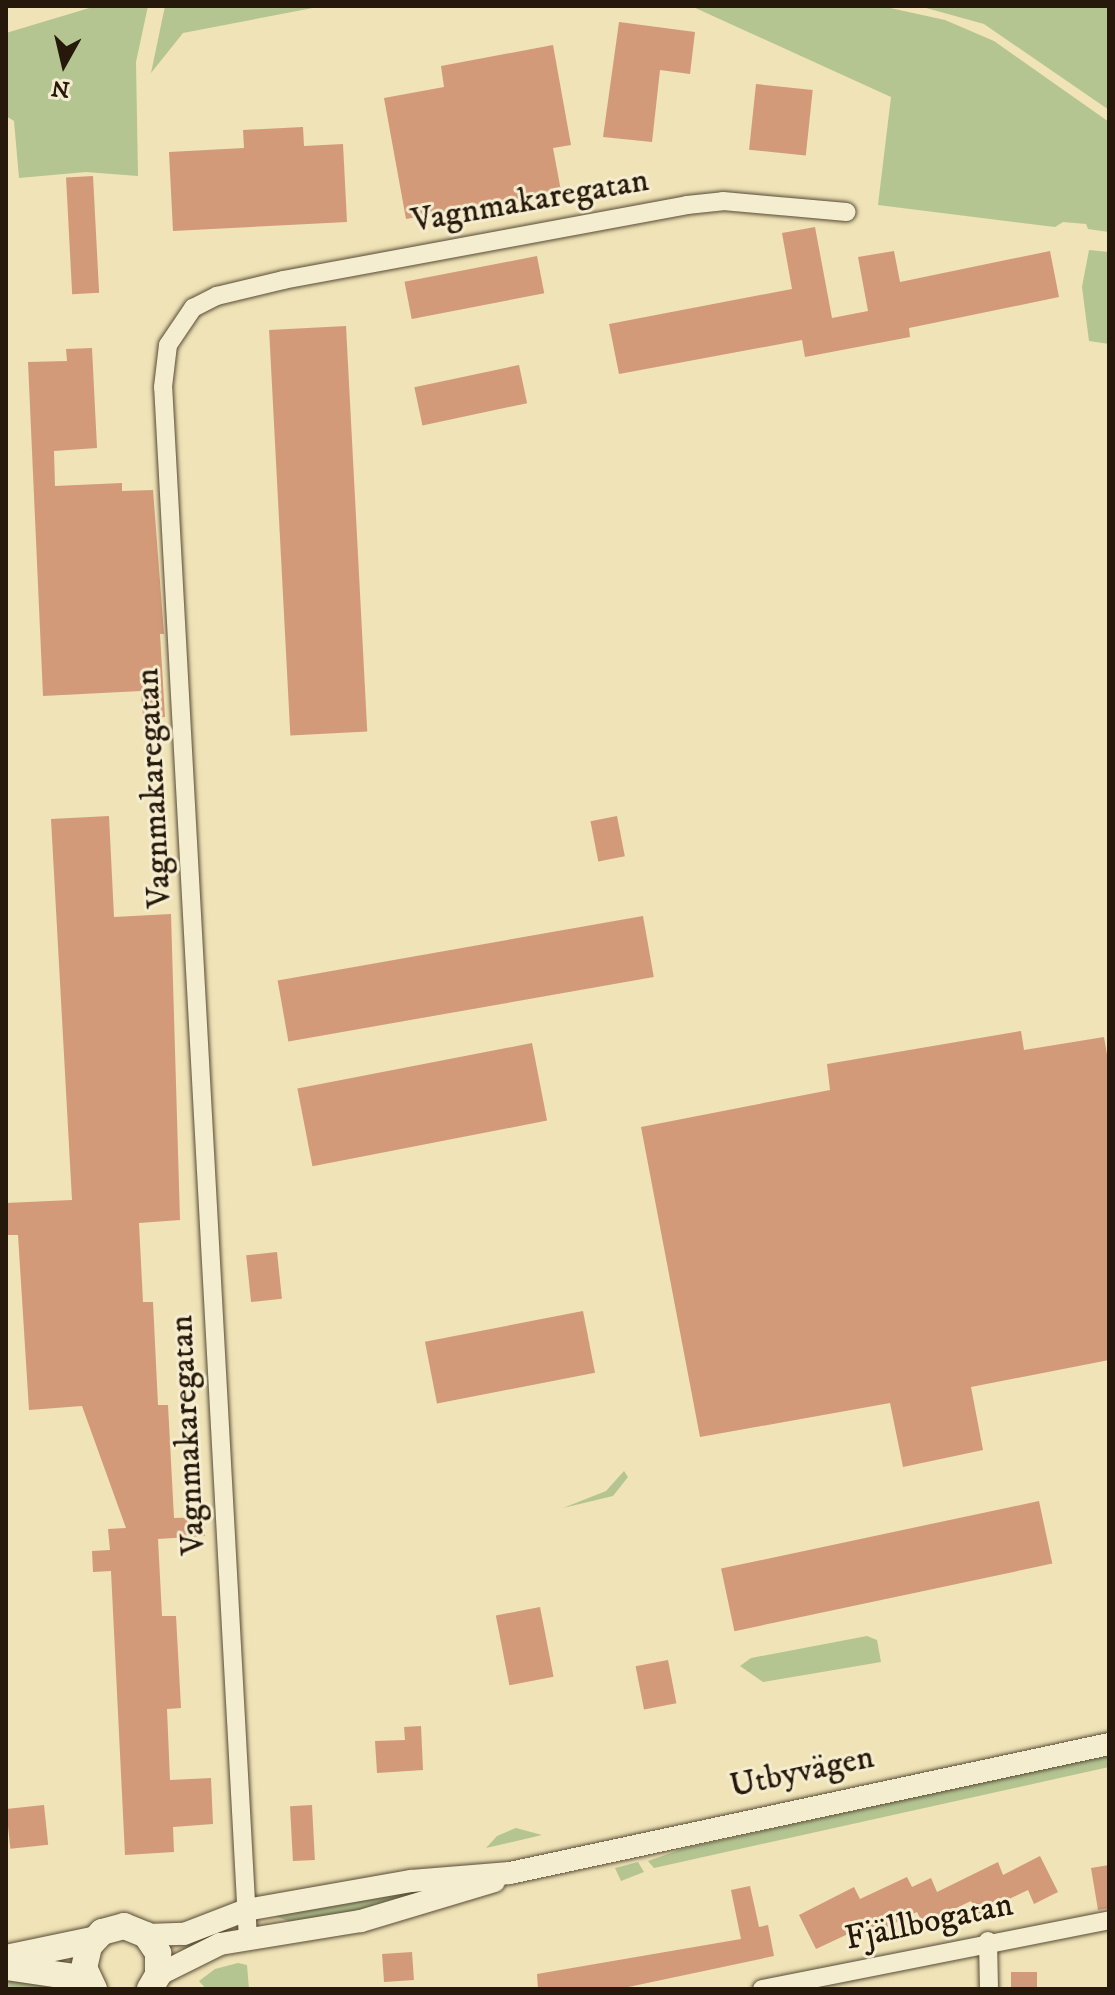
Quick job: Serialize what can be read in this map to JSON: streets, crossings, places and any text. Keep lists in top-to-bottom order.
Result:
{
  "streets": {
    "main road": ["Utbyvägen"],
    "street": ["Vagnmakaregatan", "Fjällbogatan"]
  },
  "crossings": [
    ["Vagnmakaregatan", "Utbyvägen"]
  ],
  "north": "bottom"
}
